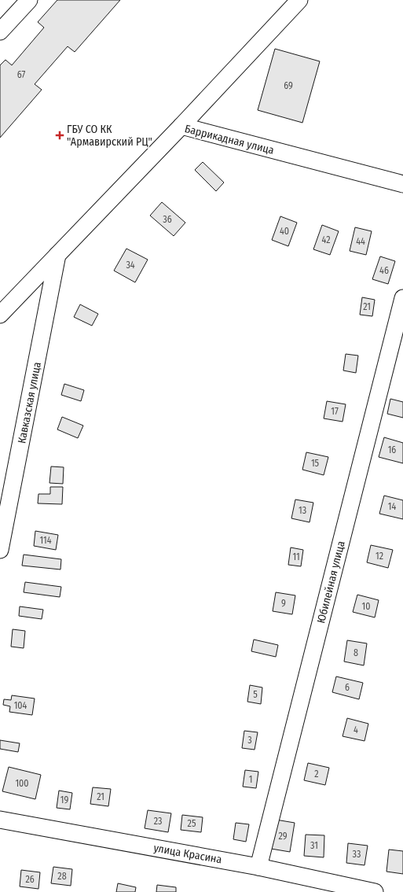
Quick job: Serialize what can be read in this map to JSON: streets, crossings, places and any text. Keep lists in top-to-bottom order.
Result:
{
  "streets": {
    "street": [
      "Баррикадная улица",
      "Кавказская улица",
      "Юбилейная улица",
      "улица Красина"
    ]
  },
  "crossings": [
    ["Баррикадная улица", "Кавказская улица"],
    ["Юбилейная улица", "улица Красина"]
  ],
  "places": {
    "health": ["ГБУ СО КК \"Армавирский РЦ\""]
  },
  "house_numbers": [
    "67",
    "69",
    "36",
    "40",
    "42",
    "44",
    "34",
    "46",
    "21",
    "17",
    "16",
    "15",
    "14",
    "13",
    "114",
    "12",
    "11",
    "9",
    "10",
    "8",
    "6",
    "5",
    "104",
    "4",
    "3",
    "2",
    "1",
    "100",
    "21",
    "19",
    "23",
    "25",
    "29",
    "31",
    "33",
    "28",
    "26"
  ]
}
